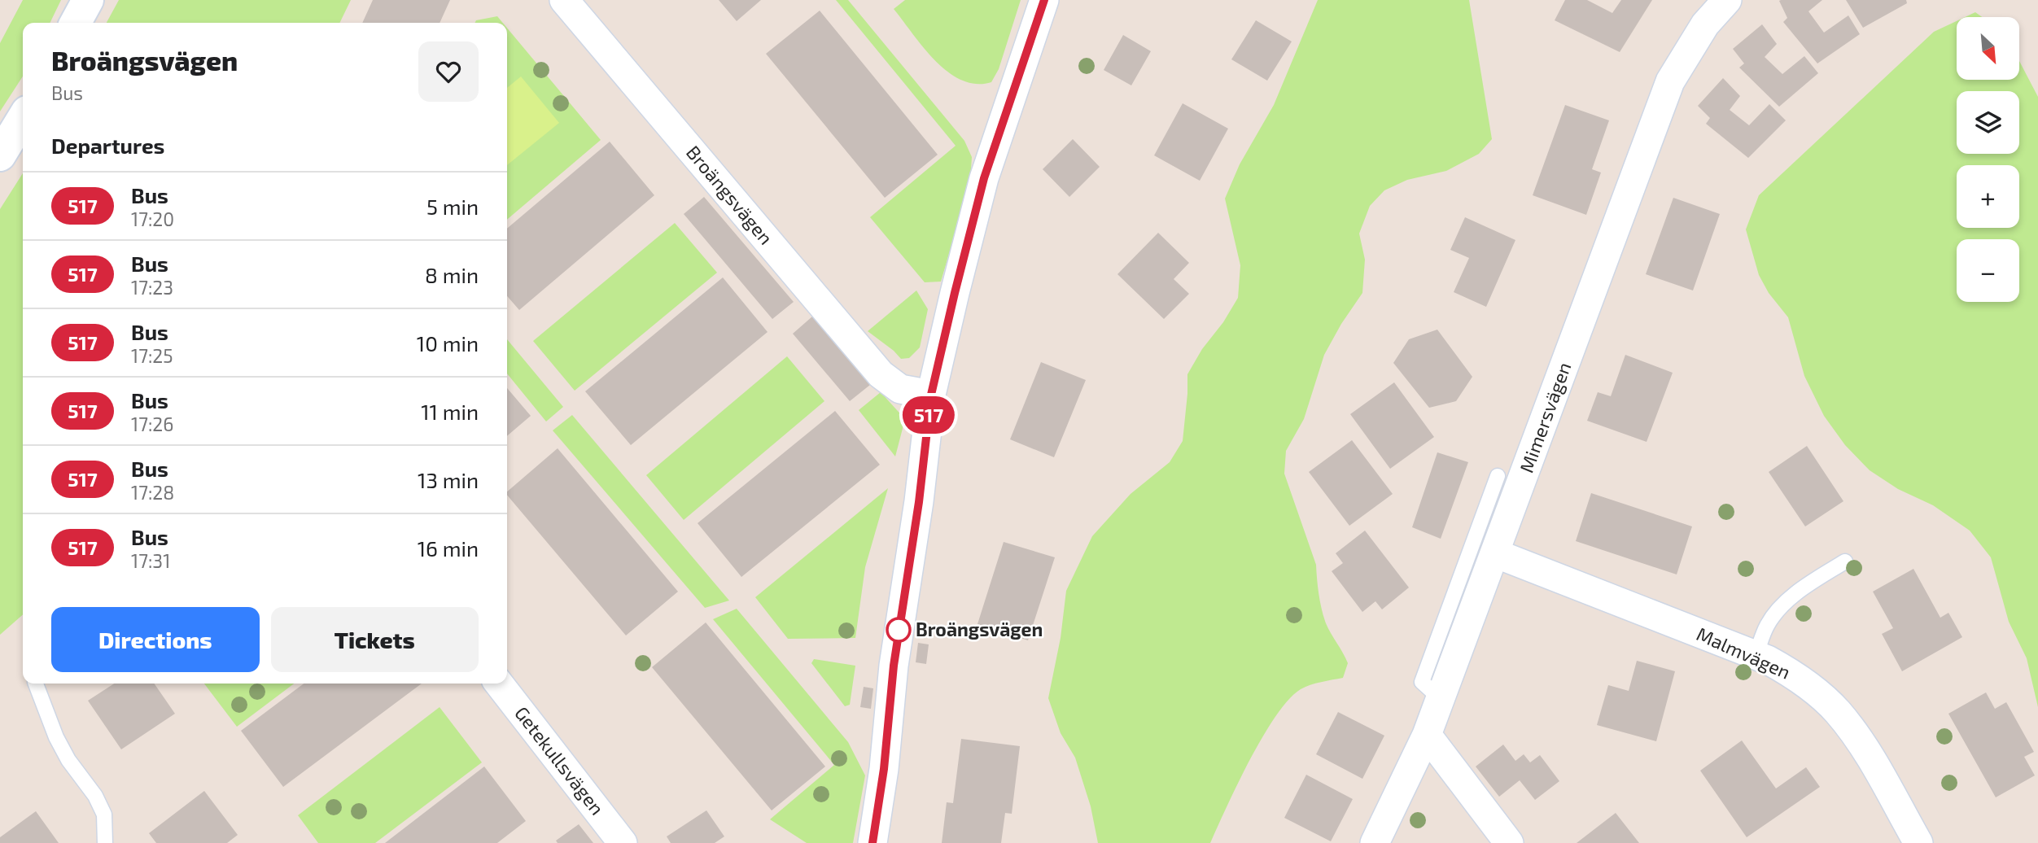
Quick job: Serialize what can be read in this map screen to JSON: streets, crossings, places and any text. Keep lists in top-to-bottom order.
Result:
{
  "streets": {
    "street": [
      "Broängsvägen",
      "Mimersvägen",
      "Malmvägen",
      "Getekullsvägen"
    ]
  },
  "crossings": [
    ["Mimersvägen", "Malmvägen"]
  ],
  "places": ["Broängsvägen"],
  "lines": ["bus line 517"],
  "north": "bottom right",
  "page": {
    "on_map": "517",
    "map_buttons": ["+", "−"],
    "heading": [
      ["Broängsvägen", "Bus"],
      "Departures"
    ],
    "list": [
      {
        "mark": "517",
        "name": "Bus",
        "note": "17:20",
        "value": "5 min"
      },
      {
        "mark": "517",
        "name": "Bus",
        "note": "17:23",
        "value": "8 min"
      },
      {
        "mark": "517",
        "name": "Bus",
        "note": "17:25",
        "value": "10 min"
      },
      {
        "mark": "517",
        "name": "Bus",
        "note": "17:26",
        "value": "11 min"
      },
      {
        "mark": "517",
        "name": "Bus",
        "note": "17:28",
        "value": "13 min"
      },
      {
        "mark": "517",
        "name": "Bus",
        "note": "17:31",
        "value": "16 min"
      }
    ],
    "buttons": ["Directions", "Tickets"]
  }
}
